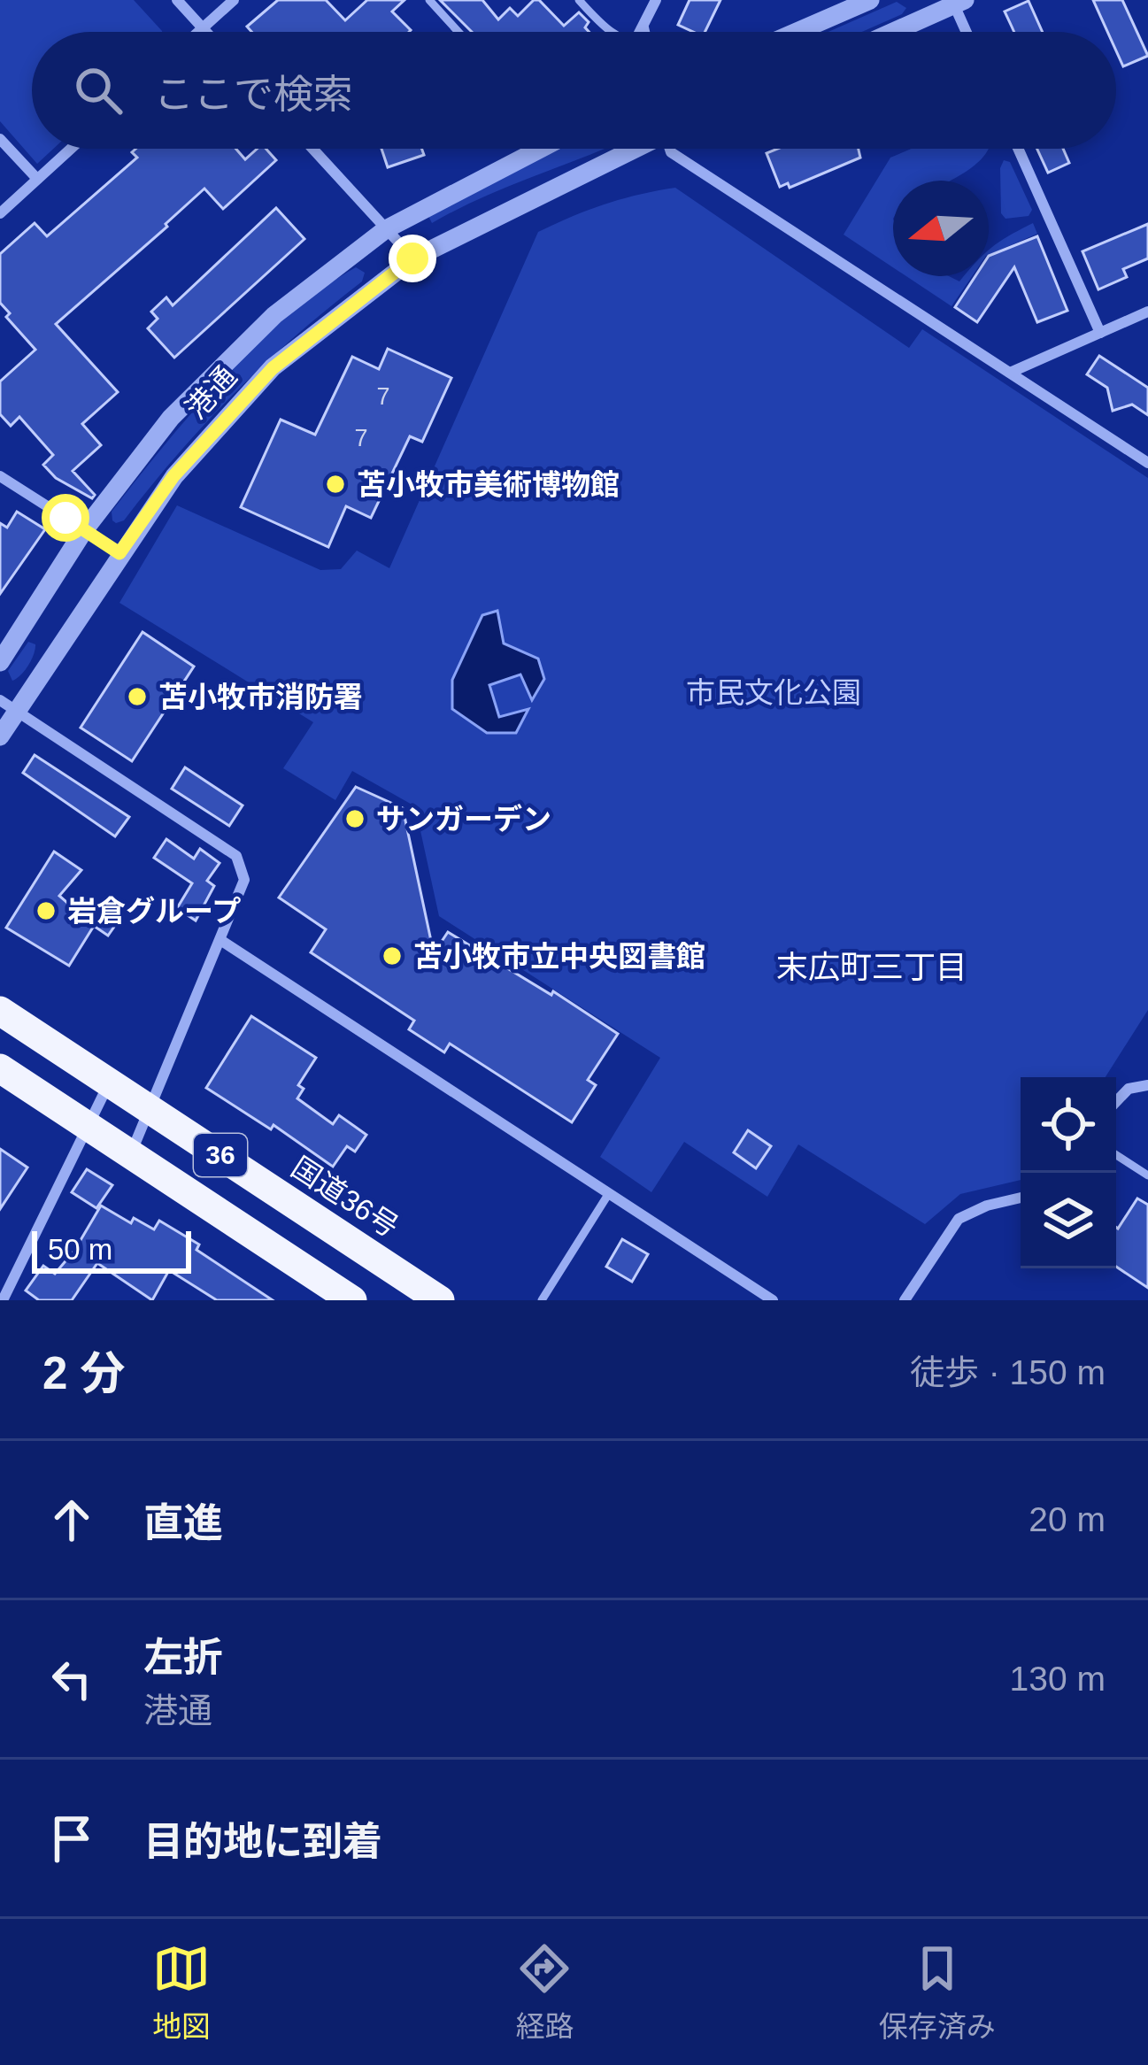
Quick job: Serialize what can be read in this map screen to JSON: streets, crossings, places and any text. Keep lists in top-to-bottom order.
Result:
{
  "streets": {
    "highway": ["36", "国道36号"],
    "street": ["港通"]
  },
  "districts": ["末広町三丁目"],
  "parks": ["市民文化公園"],
  "places": [
    "苫小牧市美術博物館",
    "苫小牧市消防署",
    "サンガーデン",
    "岩倉グループ",
    "苫小牧市立中央図書館"
  ],
  "house_numbers": ["7", "7"],
  "scale_bar": "50 m",
  "north": "left",
  "page": {
    "search": "ここで検索",
    "scale": "50 m",
    "heading": ["2 分", "徒歩 · 150 m"],
    "list": [
      ["直進", "20 m"],
      ["左折", "港通", "130 m"],
      "目的地に到着"
    ],
    "nav": ["地図", "経路", "保存済み"]
  }
}
